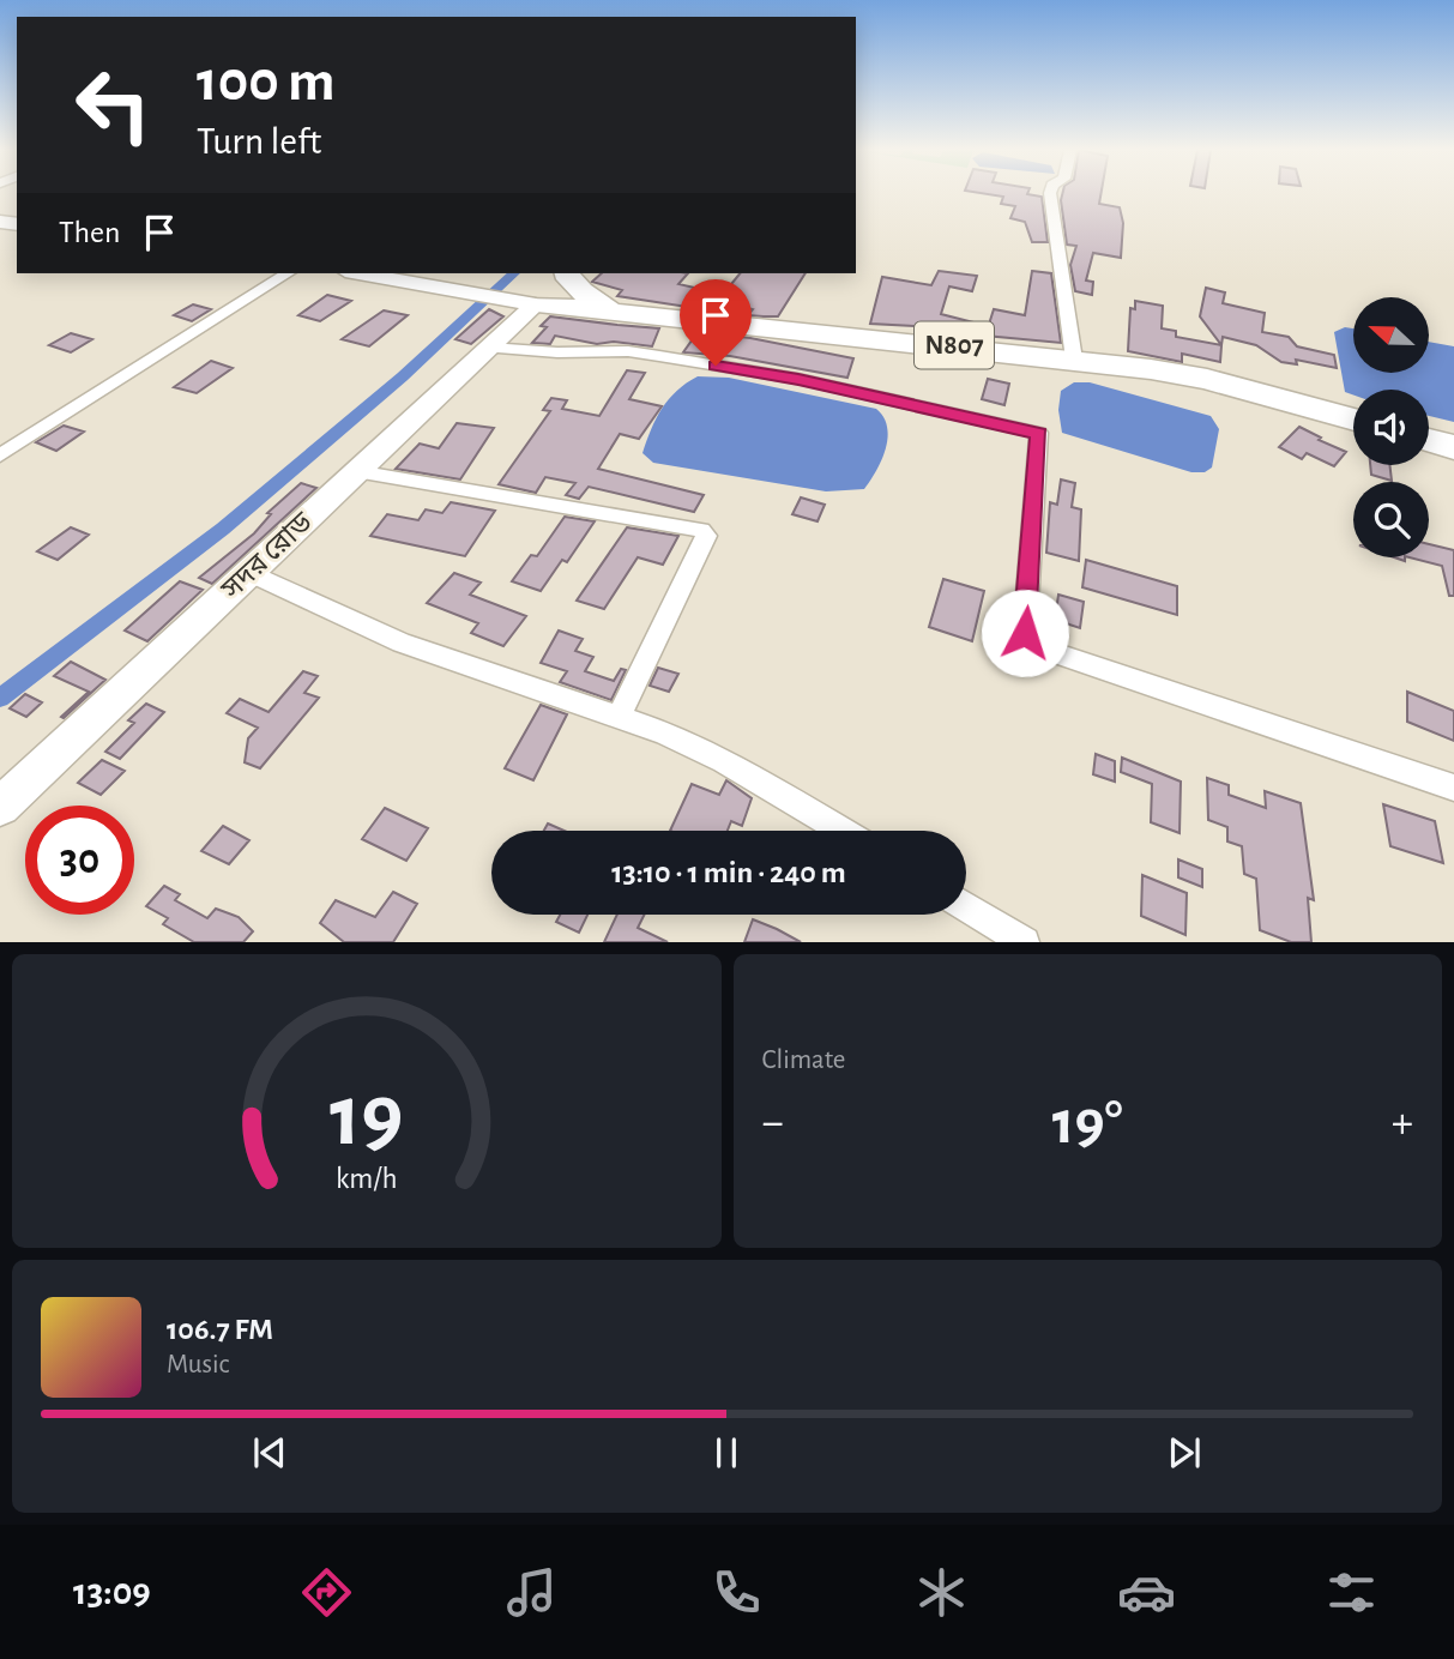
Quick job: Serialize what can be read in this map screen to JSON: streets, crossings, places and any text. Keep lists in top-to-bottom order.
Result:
{
  "streets": {
    "highway": ["N807"],
    "street": ["সদর রোড"]
  },
  "crossings": [
    ["N807", "সদর রোড"]
  ],
  "north": "left",
  "page": {
    "turn": ["100 m", "Turn left"],
    "then": "Then",
    "limit": "30",
    "trip": "13:10 · 1 min · 240 m",
    "tile": "Climate",
    "heat": ["−", "19°", "+"],
    "song": ["106.7 FM", "Music"],
    "tabs": "13:09",
    "gauge": ["19", "km/h"]
  }
}
